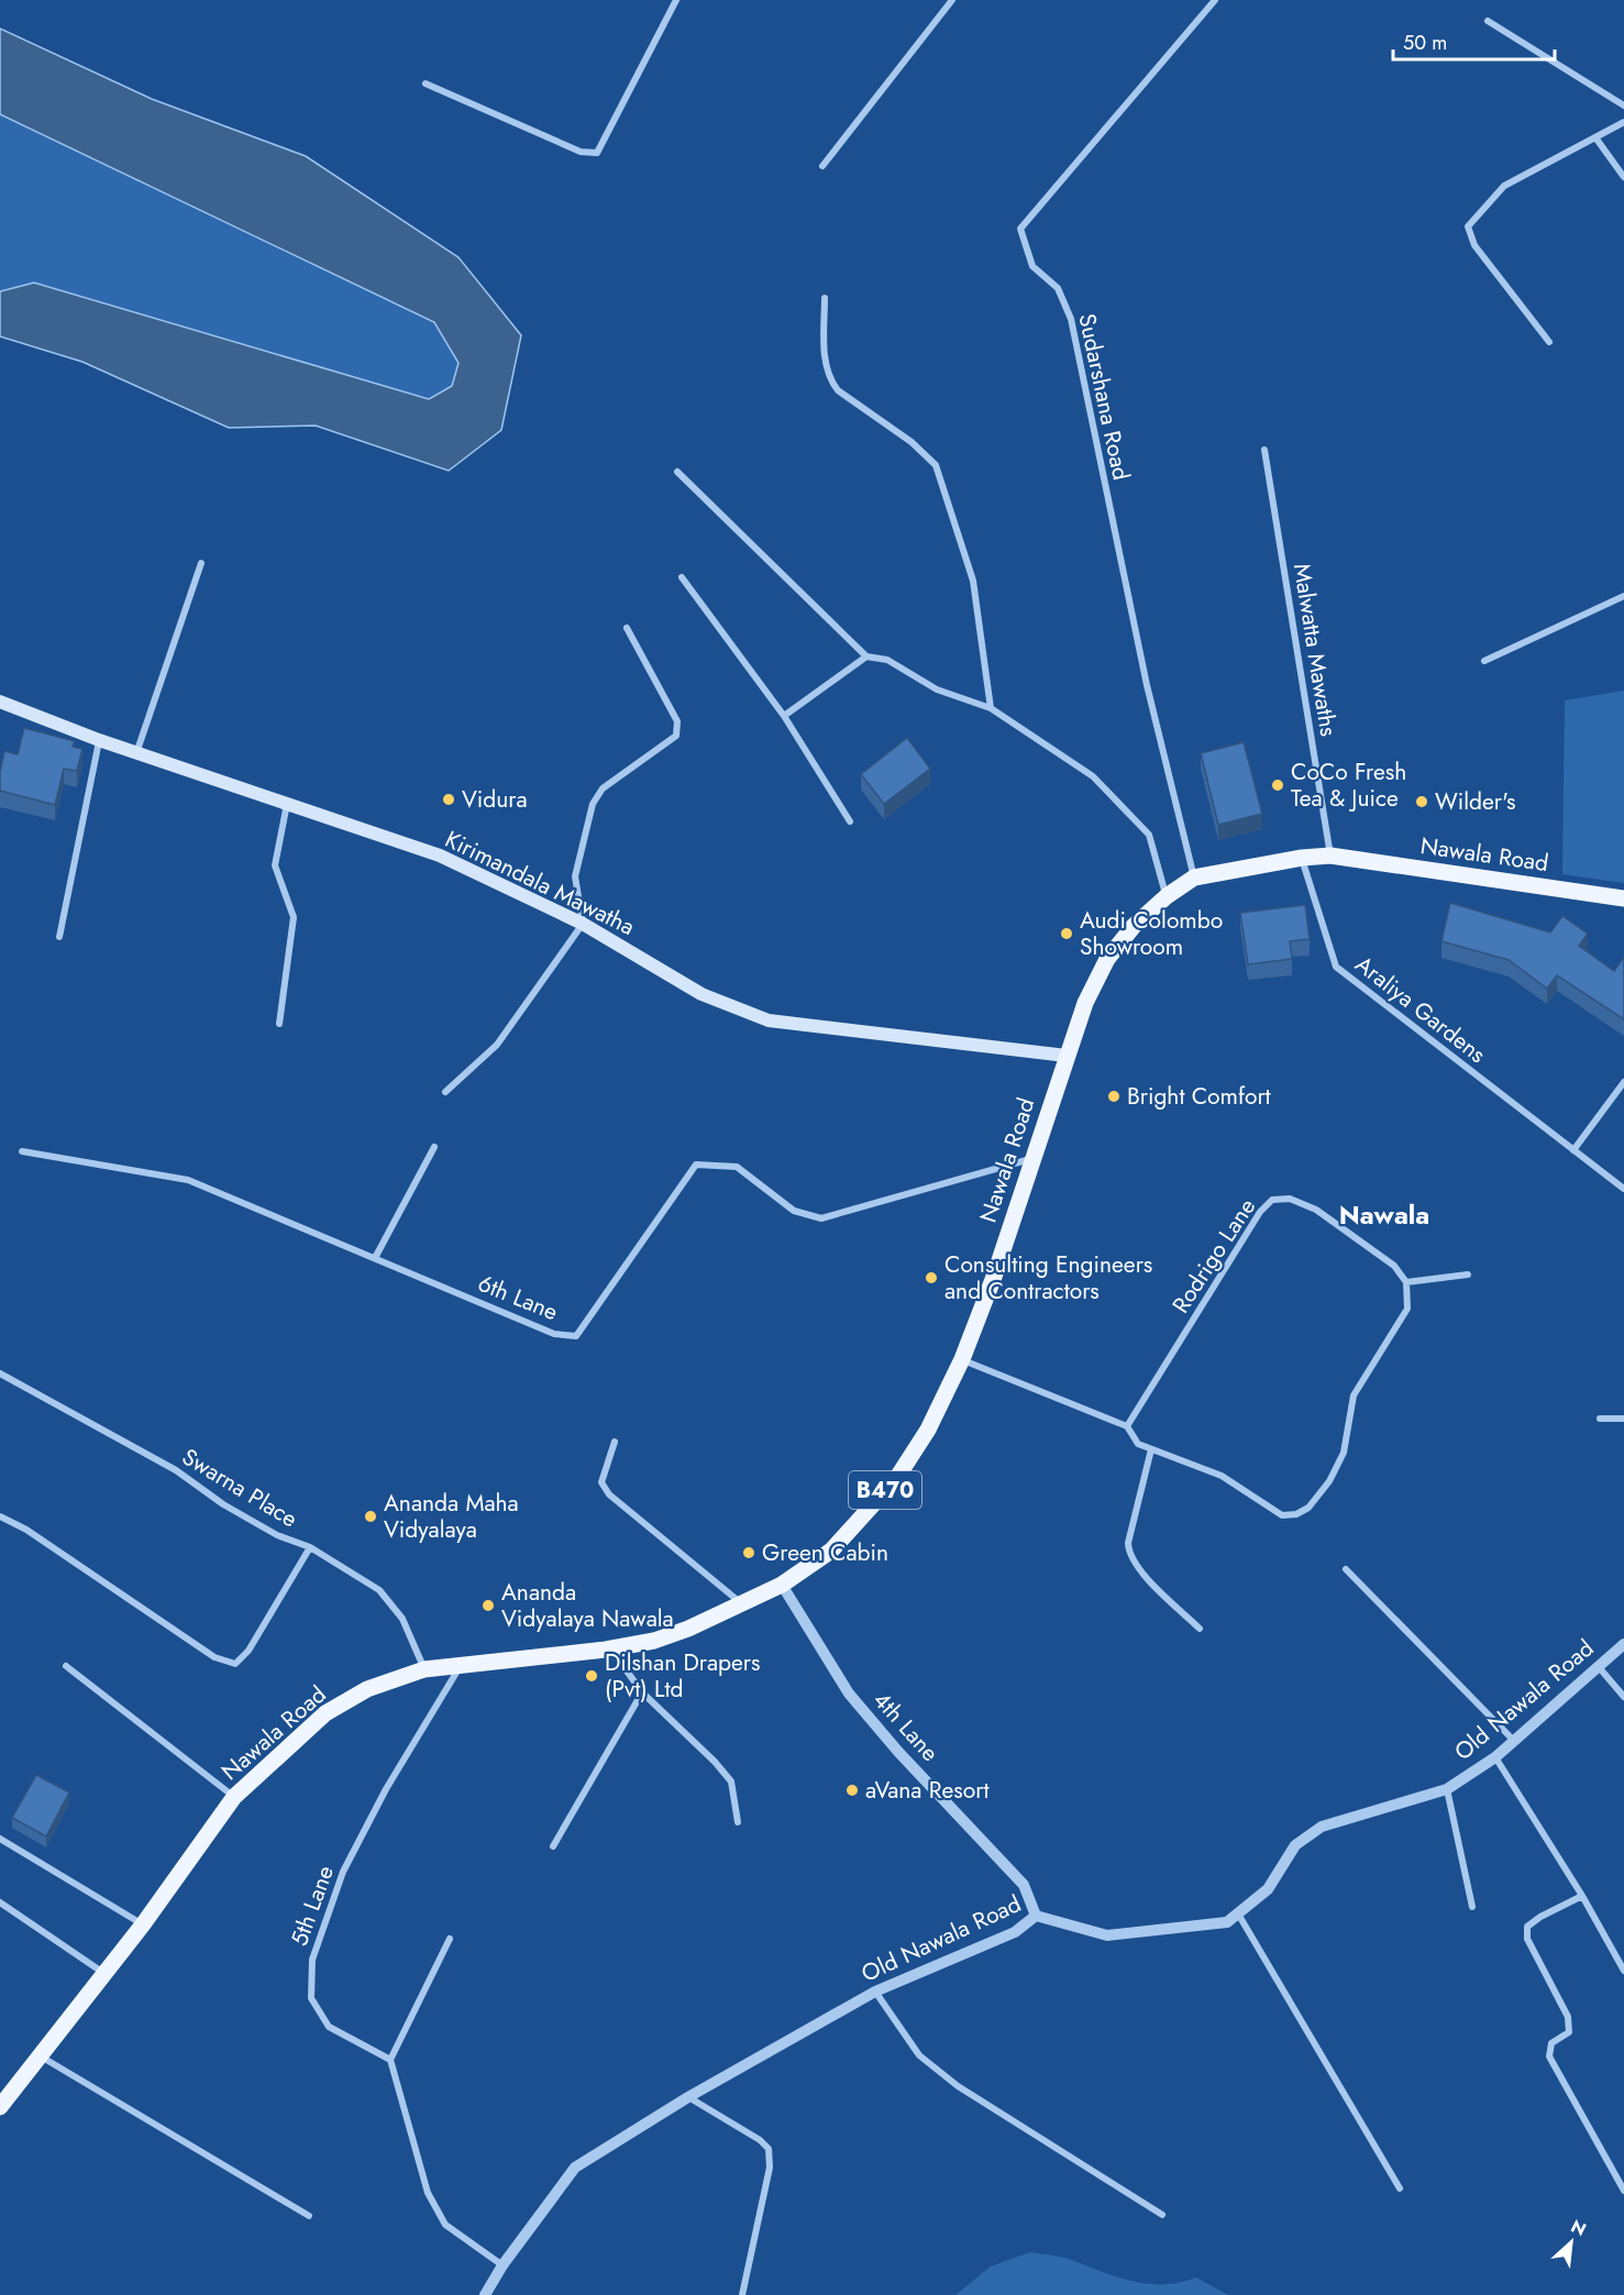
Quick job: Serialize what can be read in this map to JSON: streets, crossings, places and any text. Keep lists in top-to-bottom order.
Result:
{
  "streets": {
    "main road": ["Nawala Road", "Kirimandala Mawatha", "B470"],
    "street": [
      "Sudarshana Road",
      "Malwatta Mawaths",
      "Araliya Gardens",
      "Rodrigo Lane",
      "6th Lane",
      "Swarna Place",
      "Old Nawala Road",
      "4th Lane",
      "5th Lane"
    ]
  },
  "crossings": [
    ["Sudarshana Road", "Nawala Road"],
    ["Malwatta Mawaths", "Nawala Road"],
    ["Nawala Road", "Kirimandala Mawatha"],
    ["Nawala Road", "Araliya Gardens"],
    ["Nawala Road", "6th Lane"],
    ["Nawala Road", "Swarna Place"],
    ["Nawala Road", "4th Lane"],
    ["Nawala Road", "5th Lane"],
    ["Old Nawala Road", "4th Lane"]
  ],
  "districts": ["Nawala"],
  "places": [
    "CoCo Fresh Tea & Juice",
    "Vidura",
    "Wilder's",
    "Audi Colombo Showroom",
    "Bright Comfort",
    "Consulting Engineers and Contractors",
    "Ananda Maha Vidyalaya",
    "Green Cabin",
    "Ananda Vidyalaya Nawala",
    "Dilshan Drapers (Pvt) Ltd",
    "aVana Resort"
  ],
  "scale_bar": "50 m",
  "north": "top right"
}
